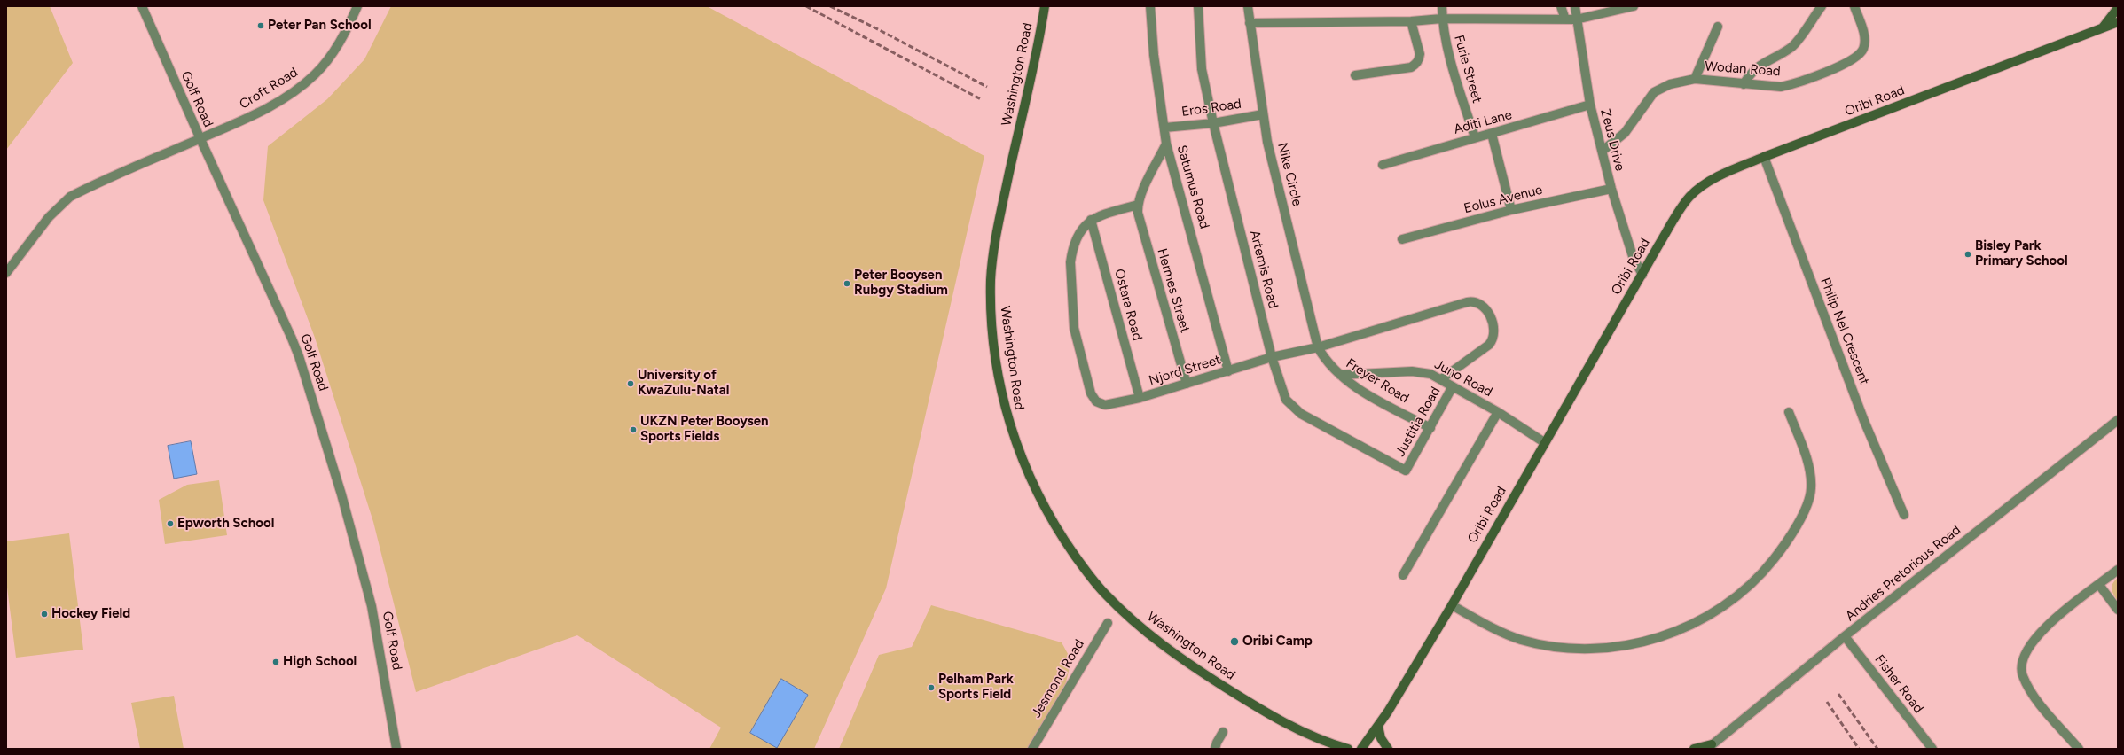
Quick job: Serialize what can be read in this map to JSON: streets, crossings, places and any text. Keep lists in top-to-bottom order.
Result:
{
  "streets": {
    "street": [
      "Furie Street",
      "Wodan Road",
      "Washington Road",
      "Croft Road",
      "Golf Road",
      "Oribi Road",
      "Eros Road",
      "Aditi Lane",
      "Zeus Drive",
      "Nike Circle",
      "Satumus Road",
      "Eolus Avenue",
      "Artemis Road",
      "Hermes Street",
      "Ostara Road",
      "Philip Nel Crescent",
      "Njord Street",
      "Juno Road",
      "Freyer Road",
      "Justitia Road",
      "Andries Pretorious Road",
      "Jesmond Road",
      "Fisher Road"
    ]
  },
  "crossings": [
    ["Furie Street", "Aditi Lane"],
    ["Wodan Road", "Zeus Drive"],
    ["Croft Road", "Golf Road"],
    ["Oribi Road", "Zeus Drive"],
    ["Oribi Road", "Philip Nel Crescent"],
    ["Oribi Road", "Juno Road"],
    ["Eros Road", "Nike Circle"],
    ["Eros Road", "Satumus Road"],
    ["Eros Road", "Artemis Road"],
    ["Aditi Lane", "Zeus Drive"],
    ["Zeus Drive", "Eolus Avenue"],
    ["Nike Circle", "Njord Street"],
    ["Nike Circle", "Freyer Road"],
    ["Satumus Road", "Njord Street"],
    ["Artemis Road", "Njord Street"],
    ["Artemis Road", "Justitia Road"],
    ["Hermes Street", "Njord Street"],
    ["Ostara Road", "Njord Street"],
    ["Njord Street", "Juno Road"],
    ["Njord Street", "Freyer Road"],
    ["Juno Road", "Freyer Road"],
    ["Juno Road", "Justitia Road"],
    ["Freyer Road", "Justitia Road"],
    ["Andries Pretorious Road", "Fisher Road"]
  ],
  "places": [
    "Peter Pan School",
    "Bisley Park Primary School",
    "Peter Booysen Rubgy Stadium",
    "University of KwaZulu-Natal",
    "UKZN Peter Booysen Sports Fields",
    "Epworth School",
    "Hockey Field",
    "Oribi Camp",
    "High School",
    "Pelham Park Sports Field"
  ]
}
